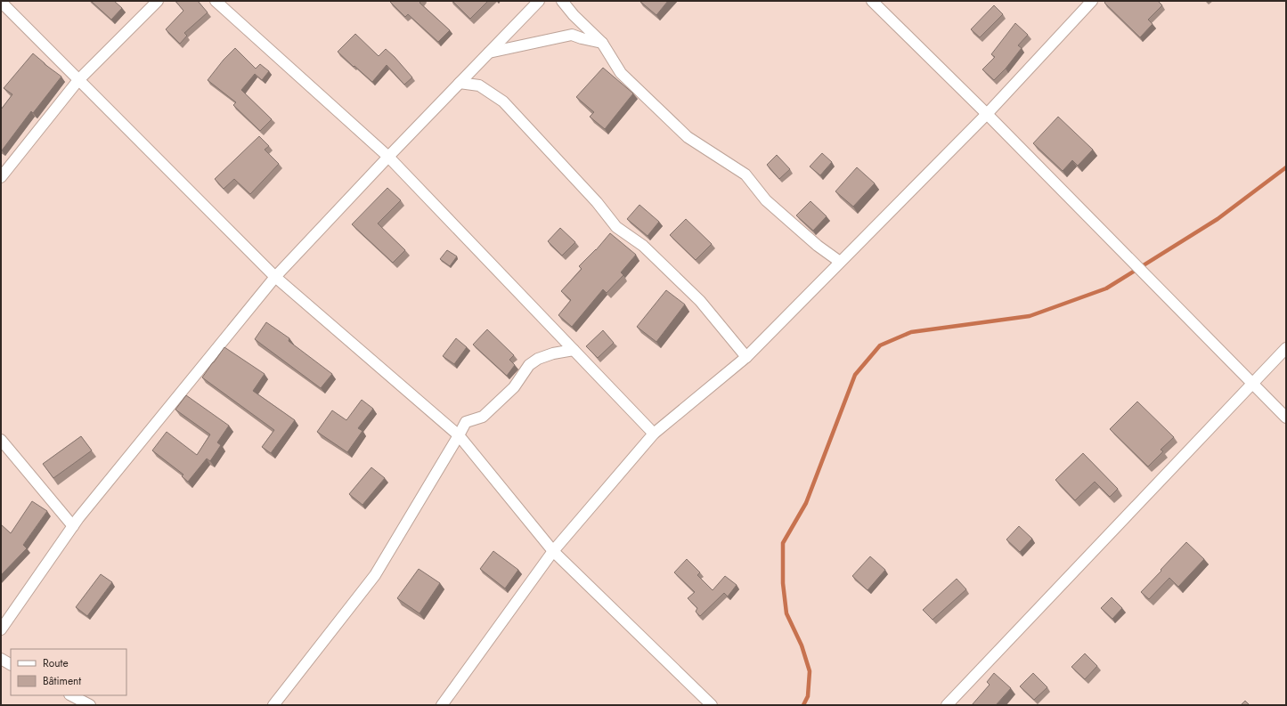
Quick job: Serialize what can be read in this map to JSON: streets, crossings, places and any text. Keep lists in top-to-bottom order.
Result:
{
  "legend": ["Route", "Bâtiment"]
}
